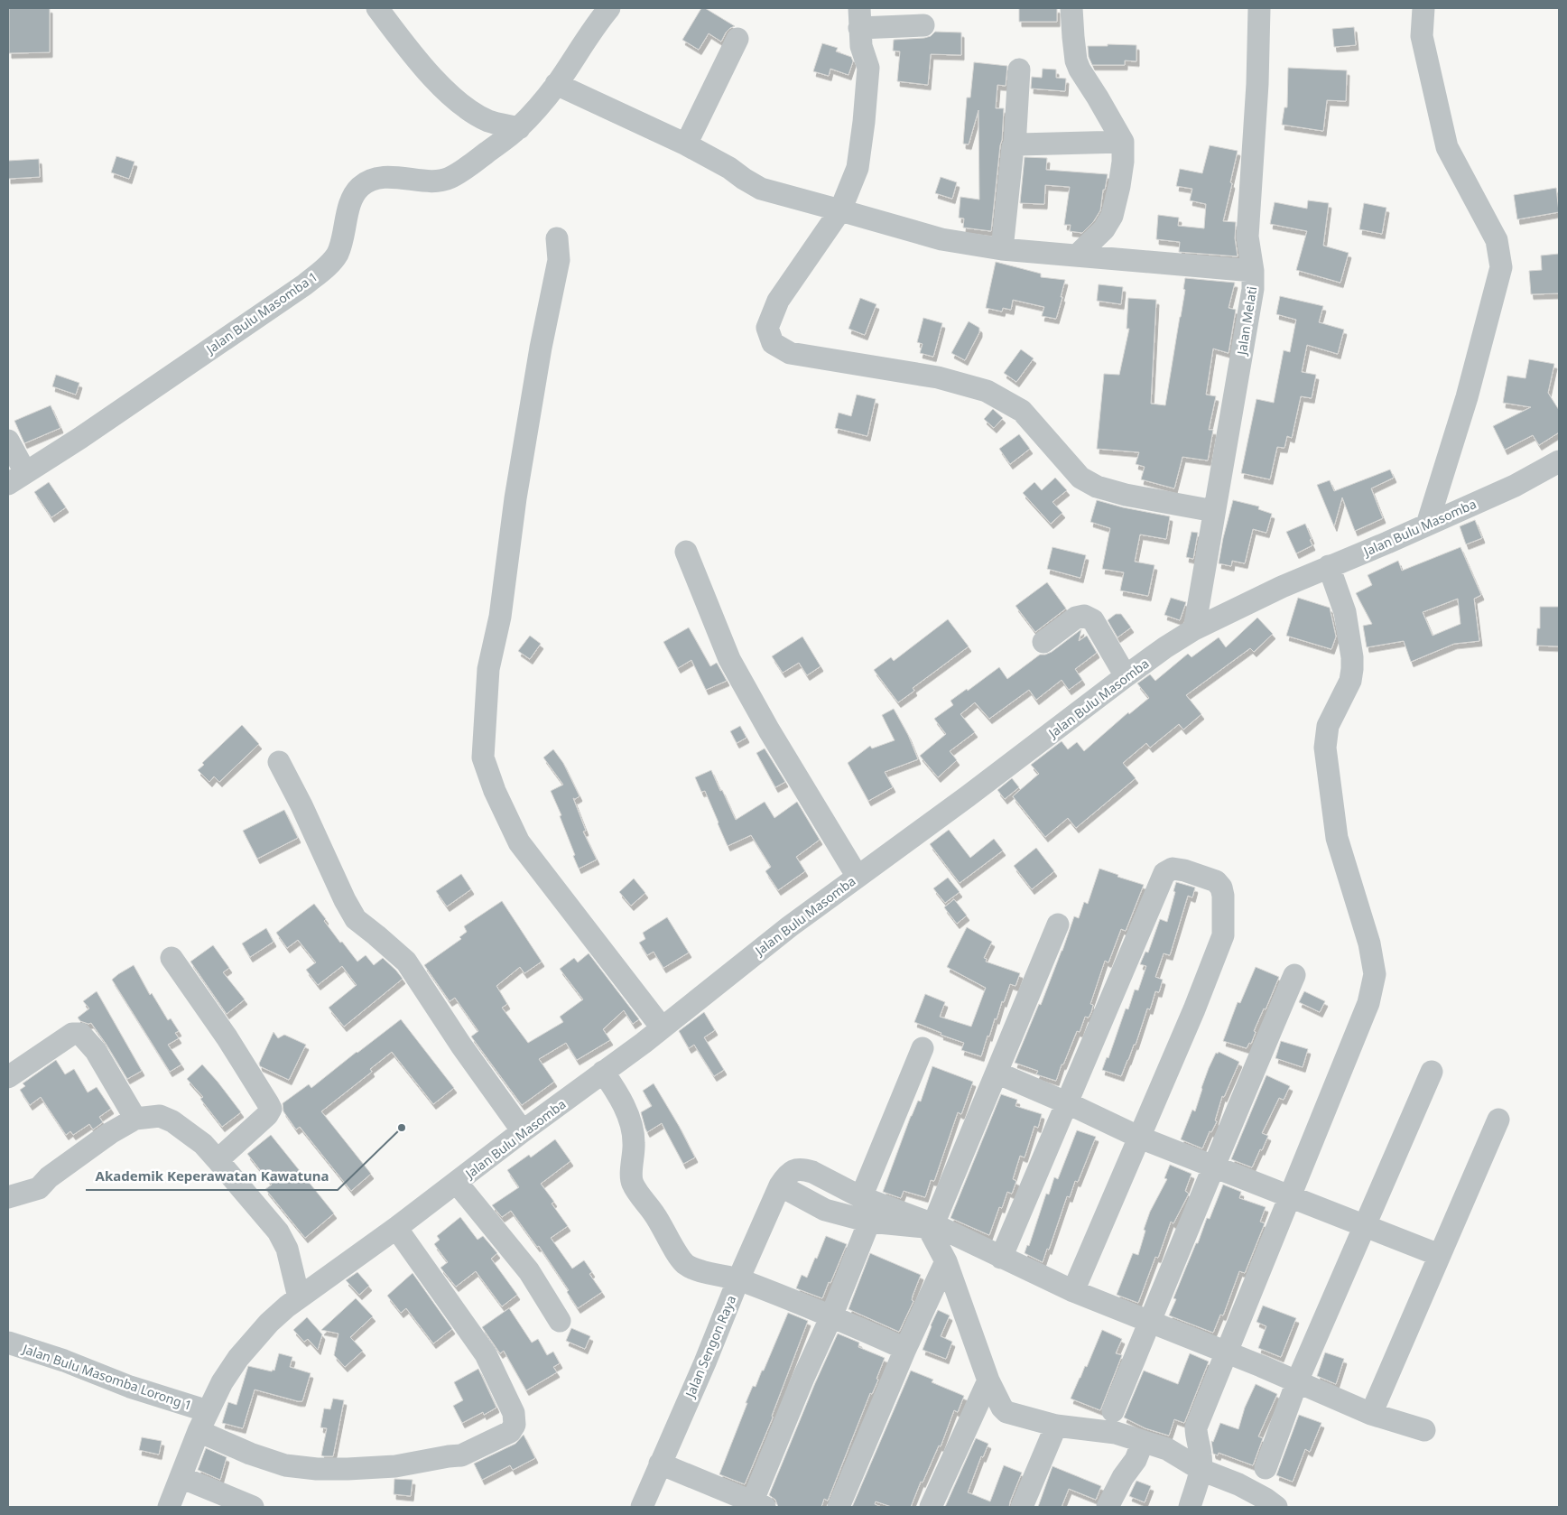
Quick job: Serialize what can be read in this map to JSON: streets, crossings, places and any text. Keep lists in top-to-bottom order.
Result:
{
  "streets": {
    "street": [
      "Jalan Bulu Masomba 1",
      "Jalan Melati",
      "Jalan Bulu Masomba",
      "Jalan Sengon Raya",
      "Jalan Bulu Masomba Lorong 1"
    ]
  },
  "crossings": [
    ["Jalan Melati", "Jalan Bulu Masomba"],
    ["Jalan Bulu Masomba", "Jalan Bulu Masomba Lorong 1"]
  ],
  "places": ["Akademik Keperawatan Kawatuna"]
}
